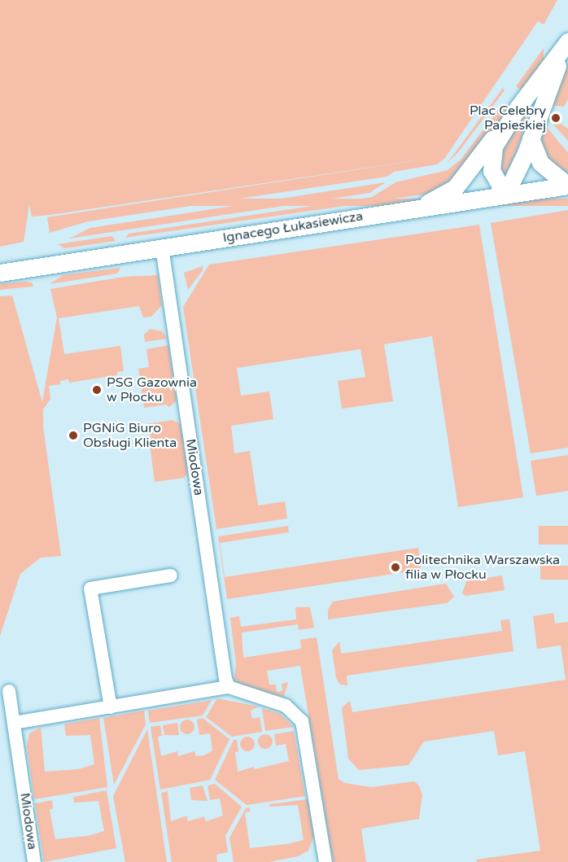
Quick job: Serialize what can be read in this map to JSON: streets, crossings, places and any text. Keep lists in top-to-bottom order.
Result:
{
  "streets": {
    "street": ["Ignacego Łukasiewicza", "Miodowa"]
  },
  "crossings": [
    ["Ignacego Łukasiewicza", "Miodowa"]
  ],
  "places": [
    "Plac Celebry Papieskiej",
    "PSG Gazownia w Płocku",
    "PGNiG Biuro Obsługi Klienta",
    "Politechnika Warszawska filia w Płocku"
  ]
}
